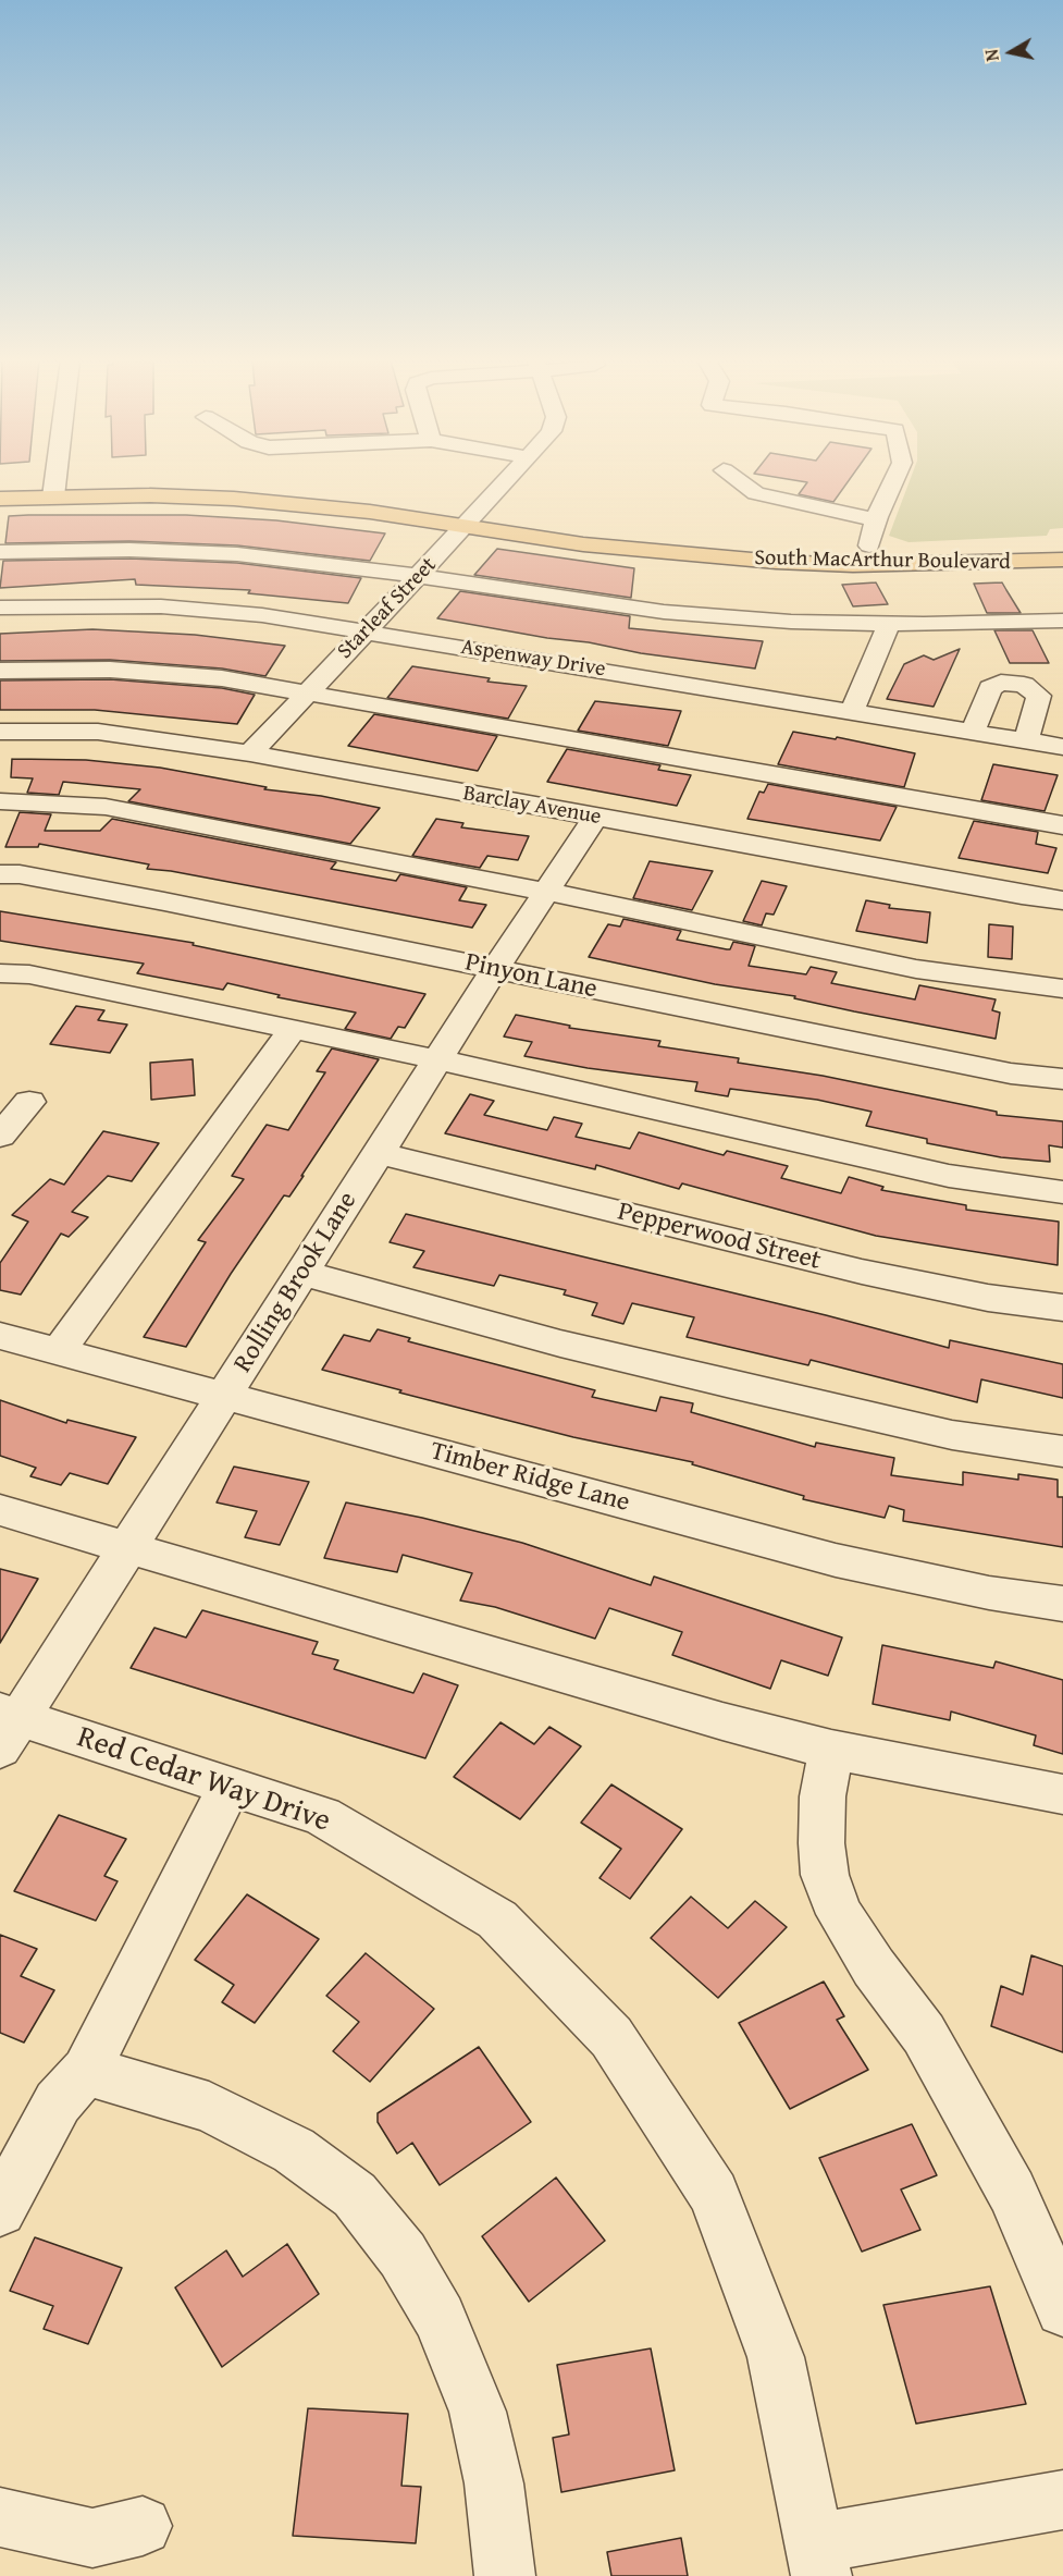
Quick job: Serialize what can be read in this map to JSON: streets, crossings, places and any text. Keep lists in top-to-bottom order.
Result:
{
  "streets": {
    "main road": ["South MacArthur Boulevard"],
    "street": [
      "Starleaf Street",
      "Aspenway Drive",
      "Barclay Avenue",
      "Pinyon Lane",
      "Pepperwood Street",
      "Rolling Brook Lane",
      "Timber Ridge Lane",
      "Red Cedar Way Drive"
    ]
  },
  "crossings": [
    ["South MacArthur Boulevard", "Starleaf Street"],
    ["Starleaf Street", "Aspenway Drive"],
    ["Starleaf Street", "Barclay Avenue"],
    ["Barclay Avenue", "Rolling Brook Lane"],
    ["Pinyon Lane", "Rolling Brook Lane"],
    ["Pepperwood Street", "Rolling Brook Lane"],
    ["Rolling Brook Lane", "Timber Ridge Lane"],
    ["Rolling Brook Lane", "Red Cedar Way Drive"]
  ],
  "north": "left"
}
